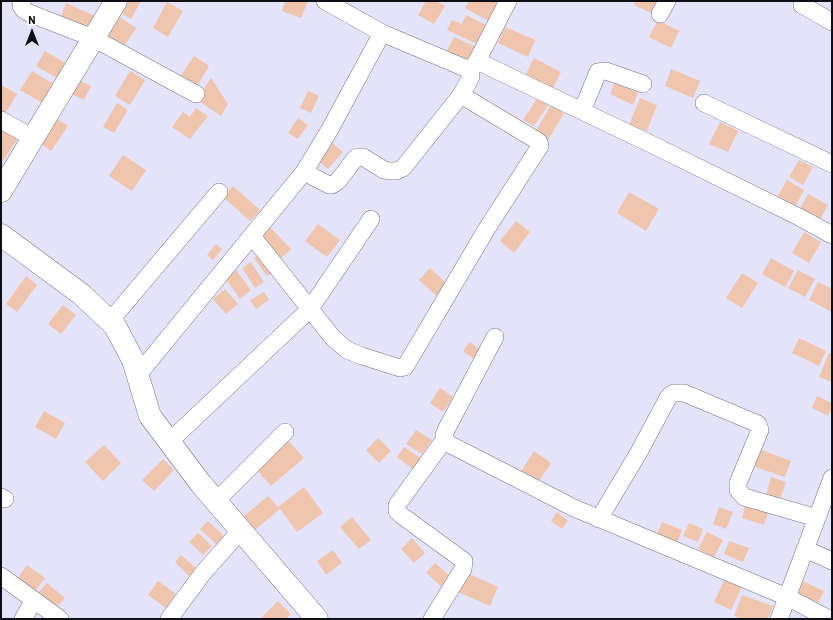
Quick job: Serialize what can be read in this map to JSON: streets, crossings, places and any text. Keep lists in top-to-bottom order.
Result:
{
  "north": "top"
}
